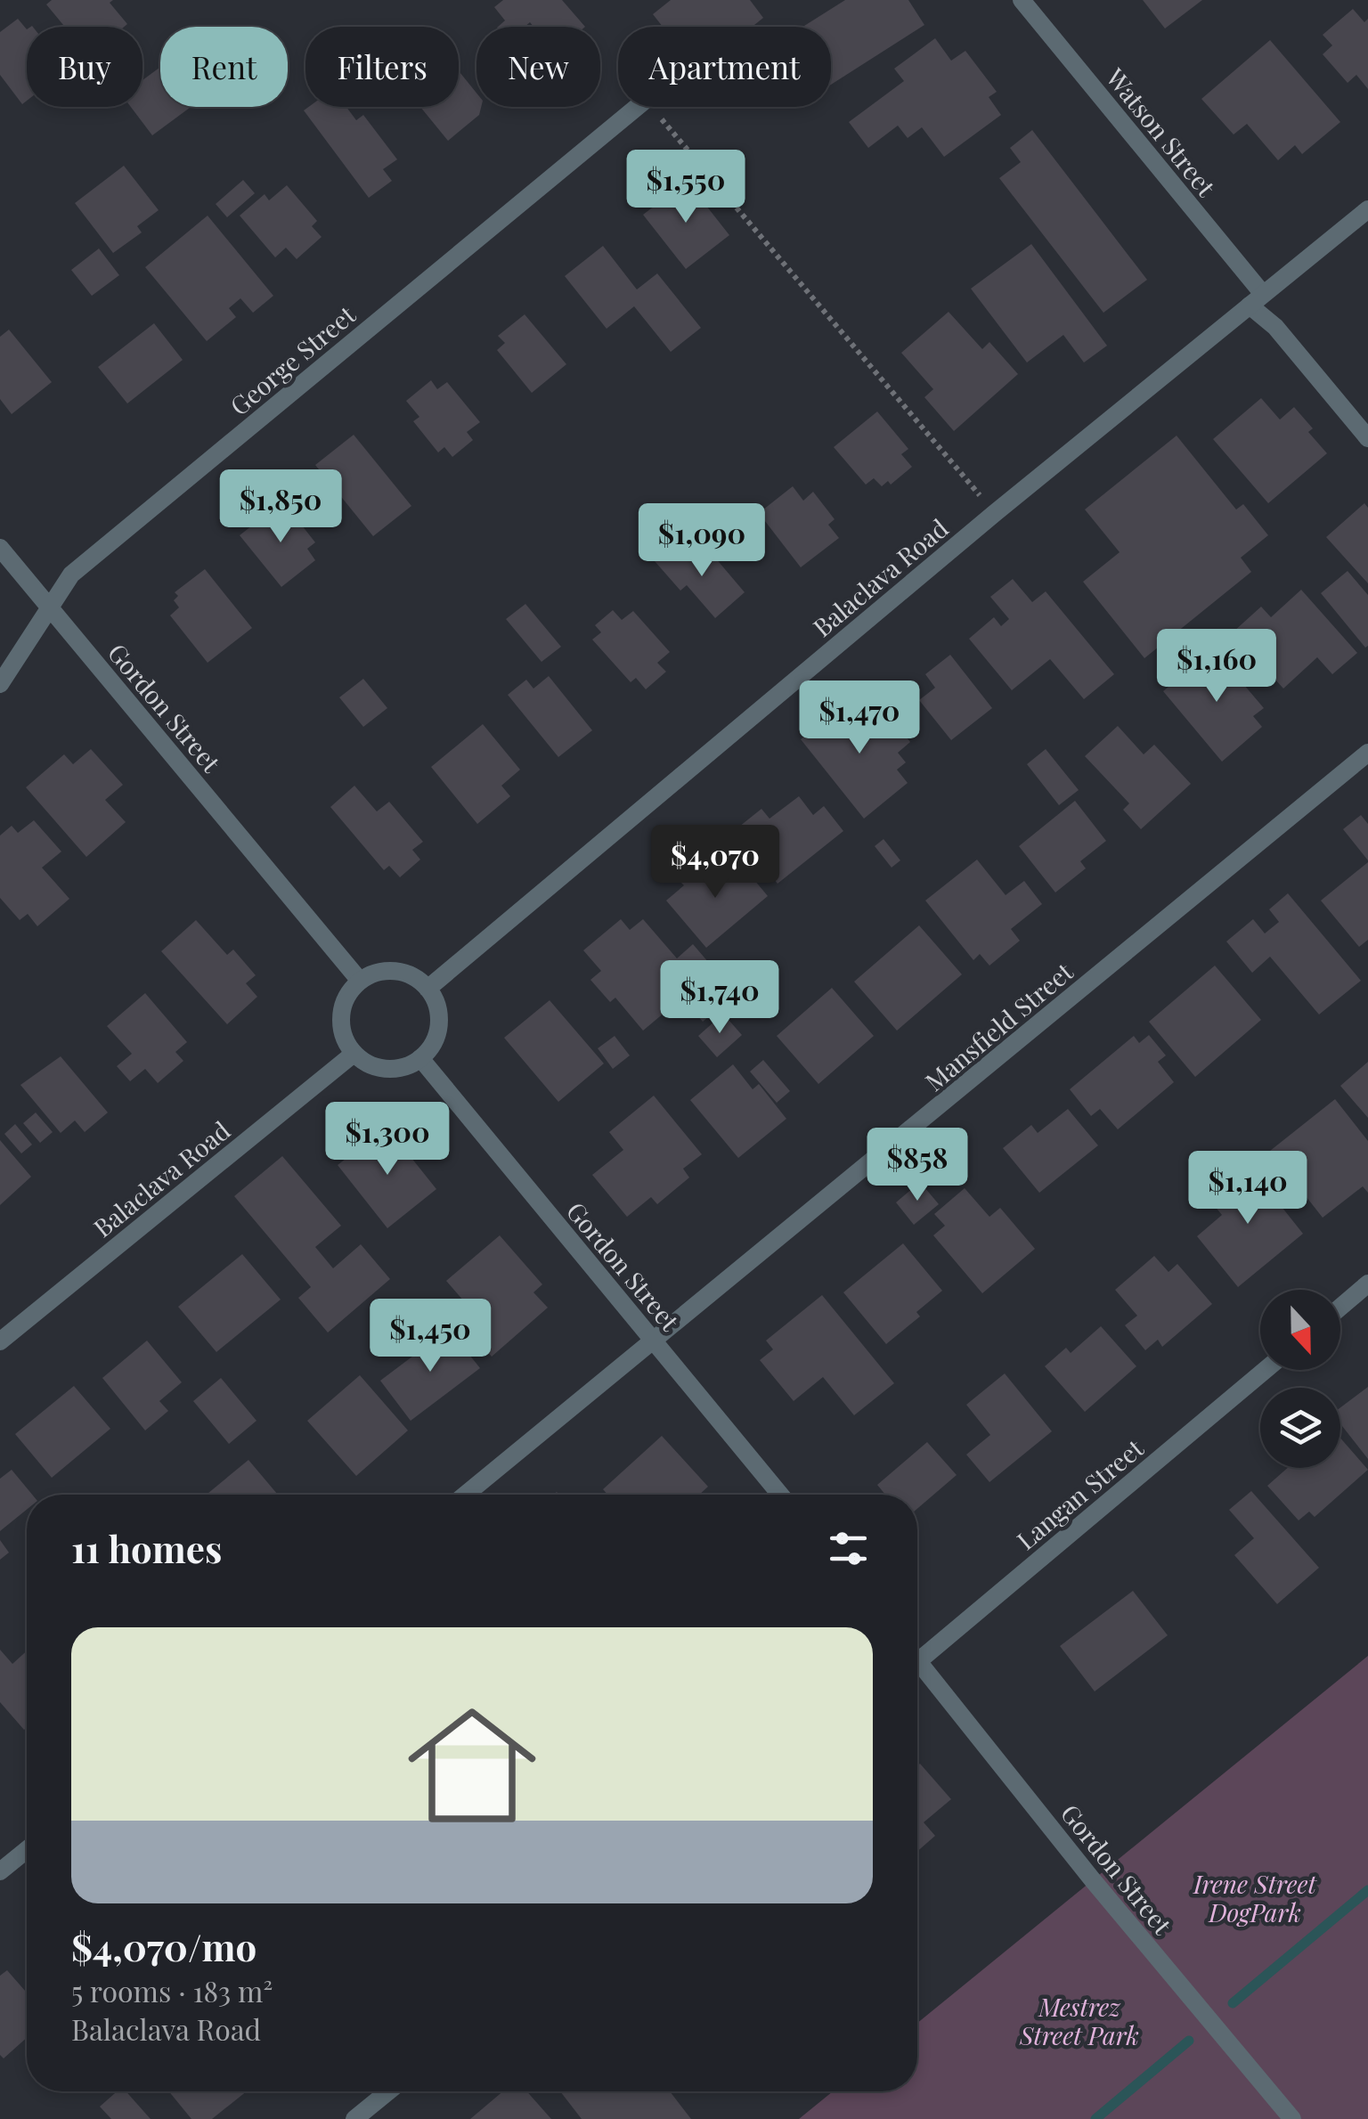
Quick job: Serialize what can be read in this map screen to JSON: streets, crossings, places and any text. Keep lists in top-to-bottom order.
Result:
{
  "streets": {
    "street": [
      "Watson Street",
      "George Street",
      "Balaclava Road",
      "Gordon Street",
      "Mansfield Street",
      "Langan Street"
    ]
  },
  "crossings": [
    ["Watson Street", "Balaclava Road"],
    ["George Street", "Gordon Street"],
    ["Balaclava Road", "Gordon Street"],
    ["Gordon Street", "Mansfield Street"]
  ],
  "parks": ["Irene Street DogPark", "Mestrez Street Park"],
  "north": "bottom",
  "page": {
    "chip": [
      "Buy",
      "Rent",
      "Filters",
      "New",
      "Apartment"
    ],
    "price": [
      "$1,550",
      "$1,850",
      "$1,090",
      "$1,160",
      "$1,470",
      "$4,070",
      "$1,740",
      "$1,300",
      "$858",
      "$1,140",
      "$1,450"
    ],
    "heading": "11 homes",
    "list": [
      {
        "name": "$4,070/mo",
        "note": "5 rooms · 183 m² · Balaclava Road"
      }
    ]
  }
}
